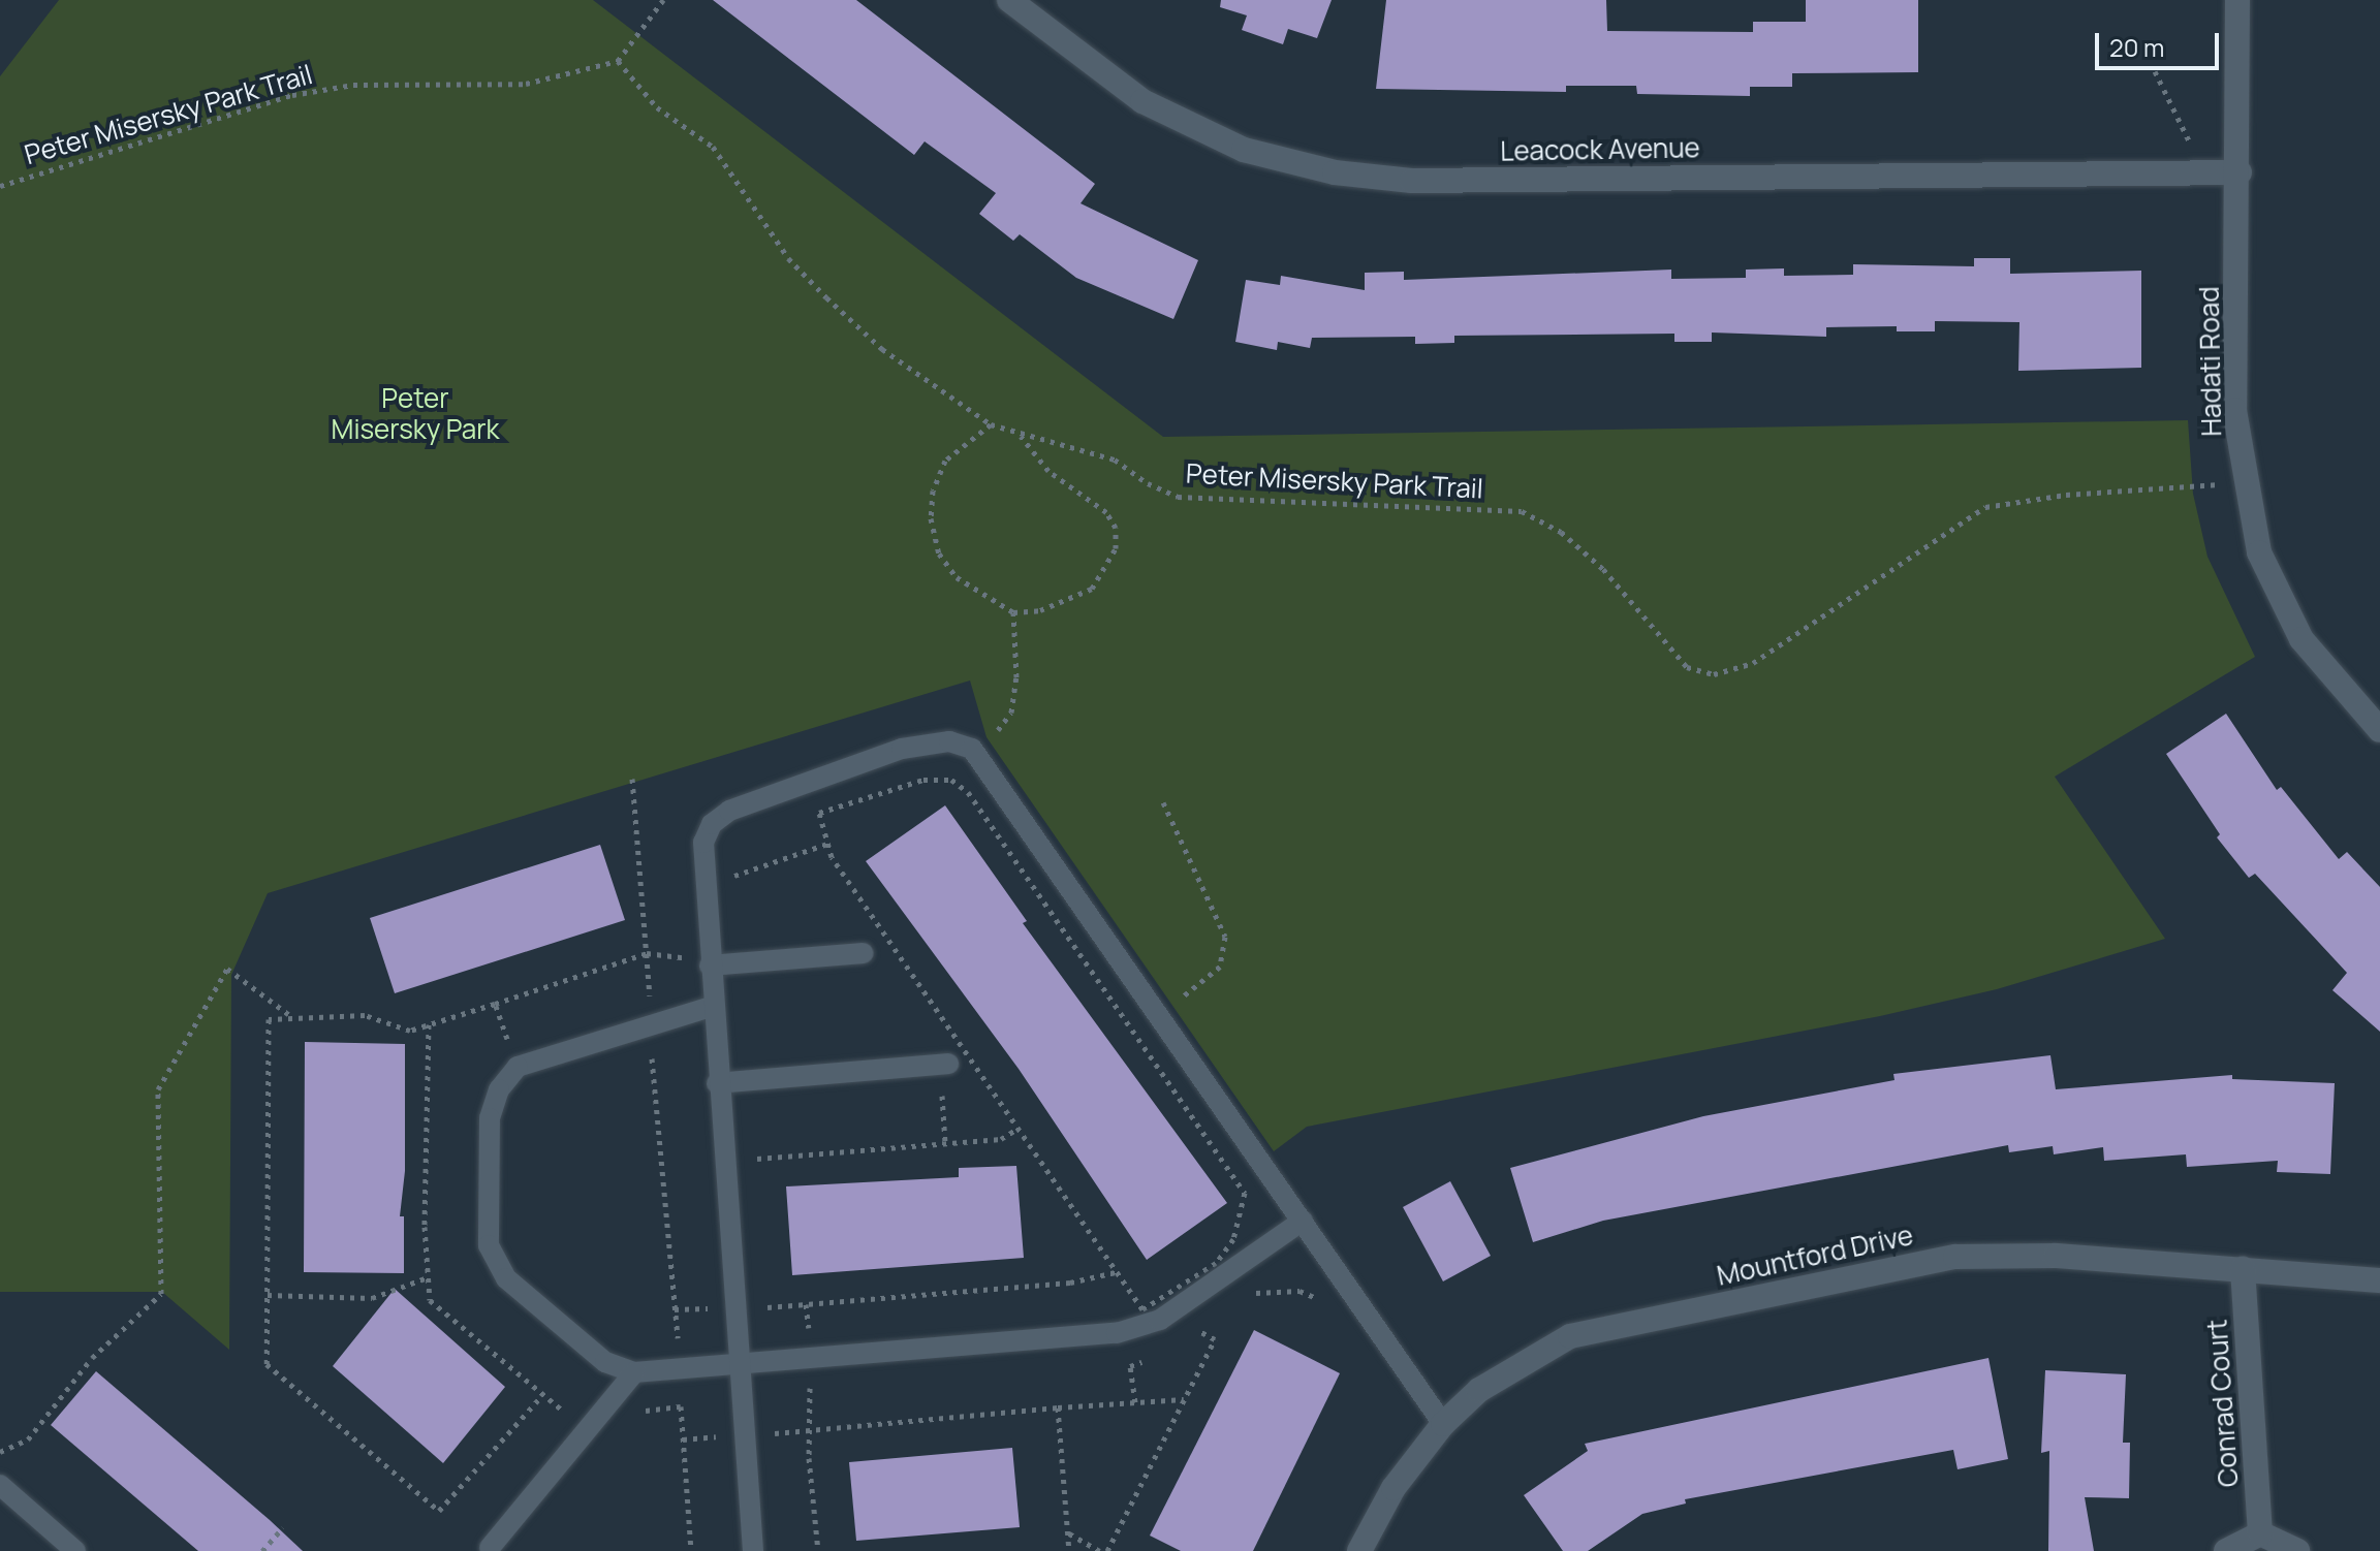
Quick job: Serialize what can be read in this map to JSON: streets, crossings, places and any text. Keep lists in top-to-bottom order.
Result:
{
  "streets": {
    "street": [
      "Leacock Avenue",
      "Hadati Road",
      "Mountford Drive",
      "Conrad Court"
    ],
    "path": ["Peter Misersky Park Trail"]
  },
  "crossings": [
    ["Leacock Avenue", "Hadati Road"],
    ["Mountford Drive", "Conrad Court"]
  ],
  "parks": ["Peter Misersky Park"],
  "scale_bar": "20 m"
}
